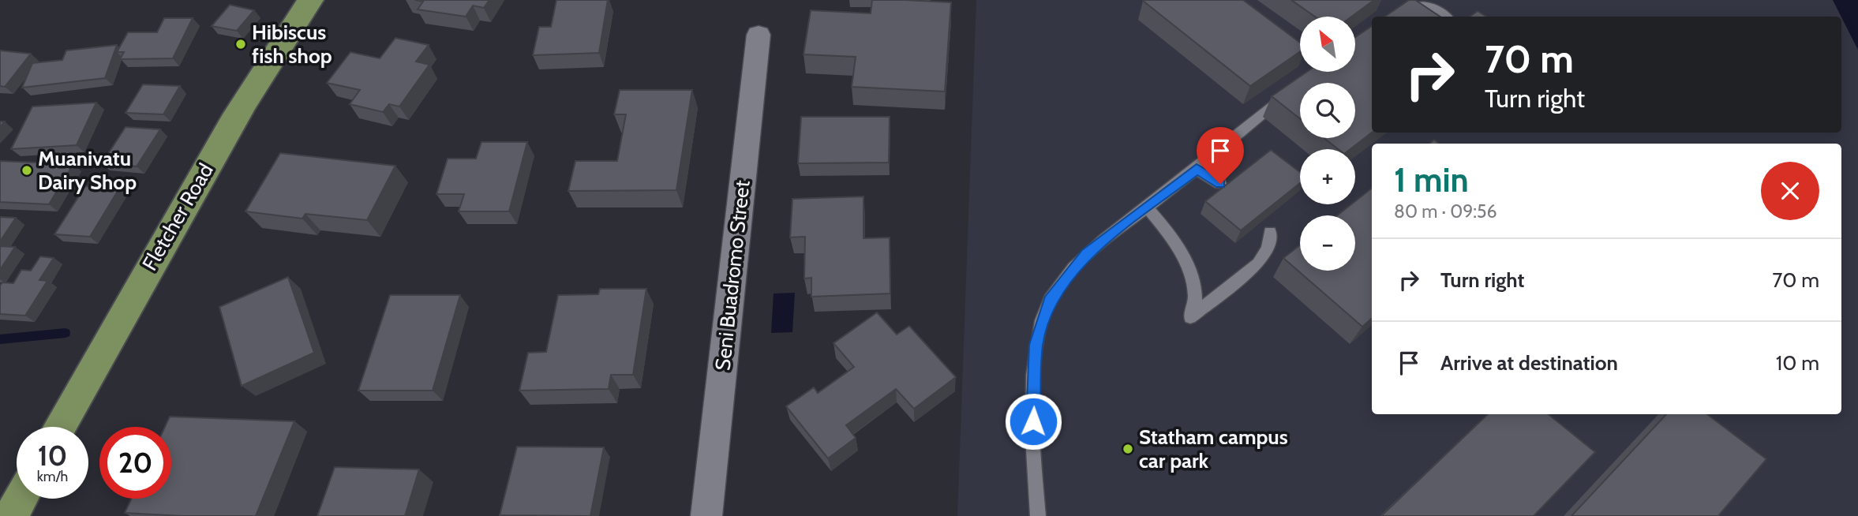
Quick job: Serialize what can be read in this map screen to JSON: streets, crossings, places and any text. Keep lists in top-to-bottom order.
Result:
{
  "streets": {
    "main road": ["Fletcher Road"],
    "street": ["Seni Buadromo Street"]
  },
  "places": ["Hibiscus fish shop", "Muanivatu Dairy Shop", "Statham campus car park"],
  "north": "top left",
  "page": {
    "map_buttons": ["+", "−"],
    "turn": ["70 m", "Turn right"],
    "heading": ["1 min", "80 m · 09:56"],
    "list": [
      {
        "name": "Turn right",
        "value": "70 m"
      },
      {
        "name": "Arrive at destination",
        "value": "10 m"
      }
    ],
    "speed": "10 km/h",
    "limit": "20"
  }
}
